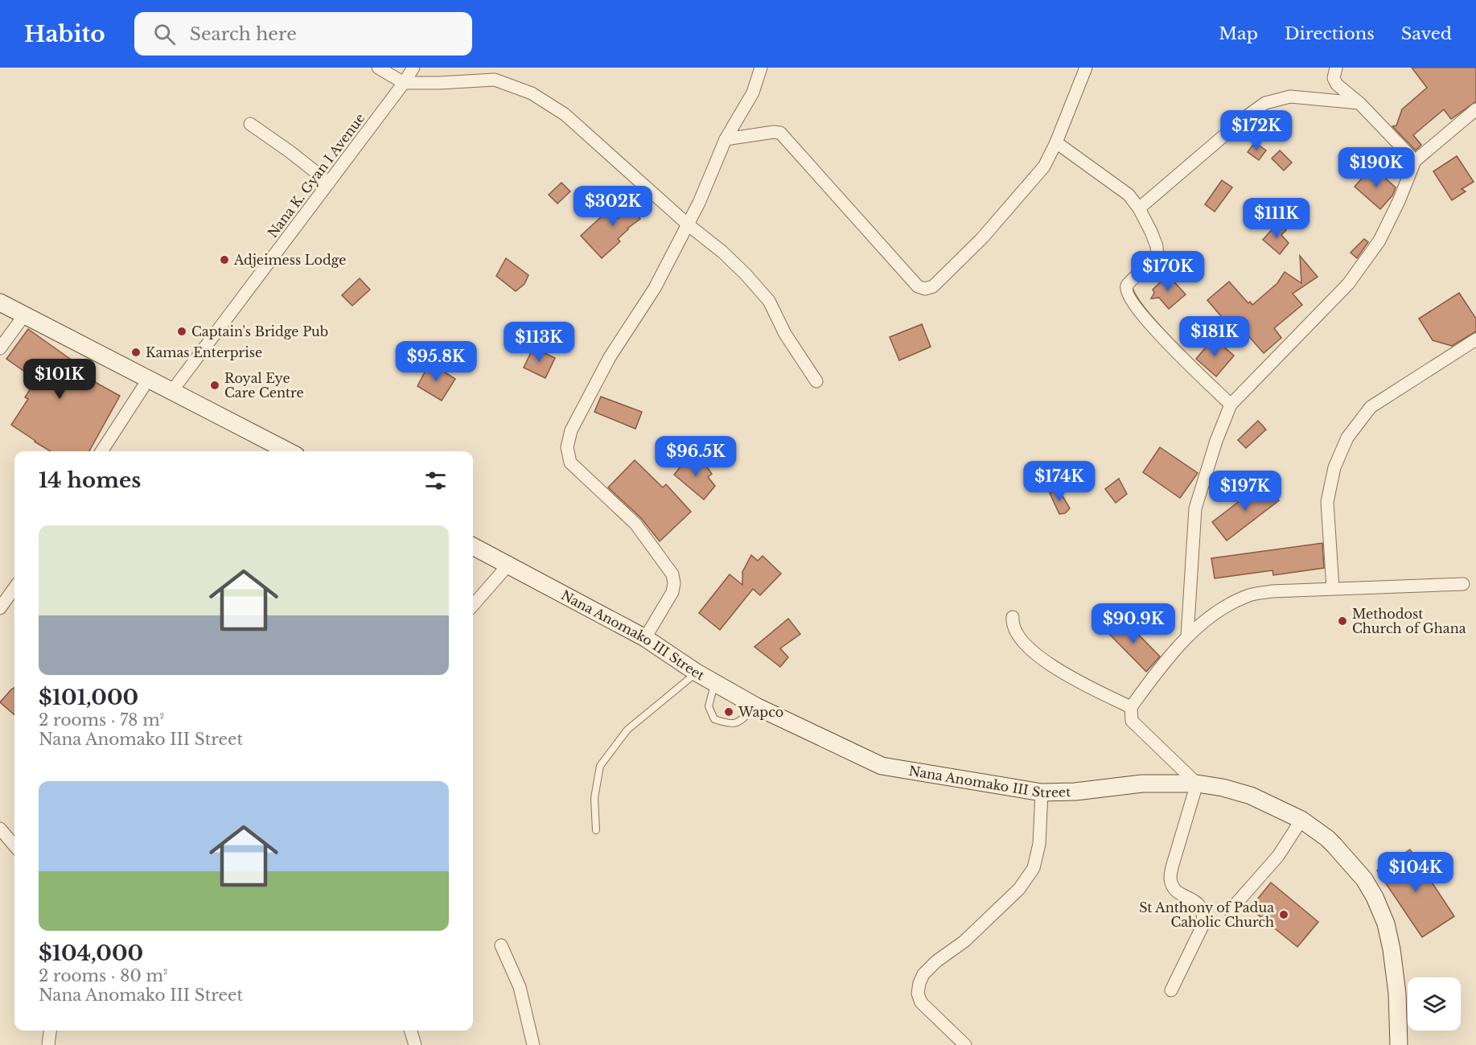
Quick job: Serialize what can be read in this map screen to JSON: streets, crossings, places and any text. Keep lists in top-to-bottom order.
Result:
{
  "streets": {
    "street": ["Nana K. Gyan I Avenue", "Nana Anomako III Street"]
  },
  "places": [
    "Adjeimess Lodge",
    "Captain's Bridge Pub",
    "Kamas Enterprise",
    "Royal Eye Care Centre",
    "Methodost Church of Ghana",
    "Wapco",
    "St Anthony of Padua Caholic Church"
  ],
  "page": {
    "header": "Habito",
    "search": "Search here",
    "nav": ["Map", "Directions", "Saved"],
    "price": [
      "$172K",
      "$190K",
      "$302K",
      "$111K",
      "$170K",
      "$181K",
      "$113K",
      "$95.8K",
      "$101K",
      "$96.5K",
      "$174K",
      "$197K",
      "$90.9K",
      "$104K"
    ],
    "heading": "14 homes",
    "list": [
      {
        "name": "$101,000",
        "note": "2 rooms · 78 m² · Nana Anomako III Street"
      },
      {
        "name": "$104,000",
        "note": "2 rooms · 80 m² · Nana Anomako III Street"
      }
    ]
  }
}
